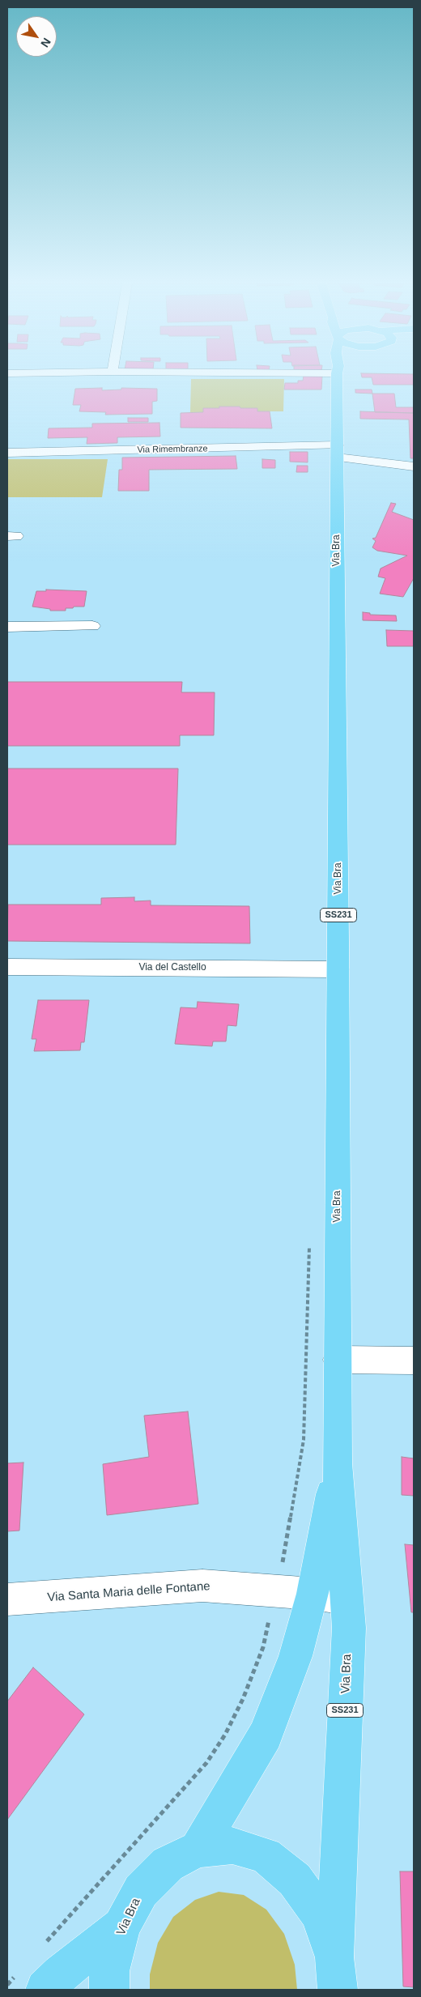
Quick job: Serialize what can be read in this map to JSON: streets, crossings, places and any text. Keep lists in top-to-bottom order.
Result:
{
  "streets": {
    "main road": ["Via Bra", "SS231"],
    "street": ["Via Rimembranze", "Via del Castello", "Via Santa Maria delle Fontane"]
  },
  "crossings": [
    ["Via Rimembranze", "Via Bra"],
    ["Via Bra", "Via del Castello"],
    ["Via Bra", "Via Santa Maria delle Fontane"]
  ],
  "north": "bottom right"
}
